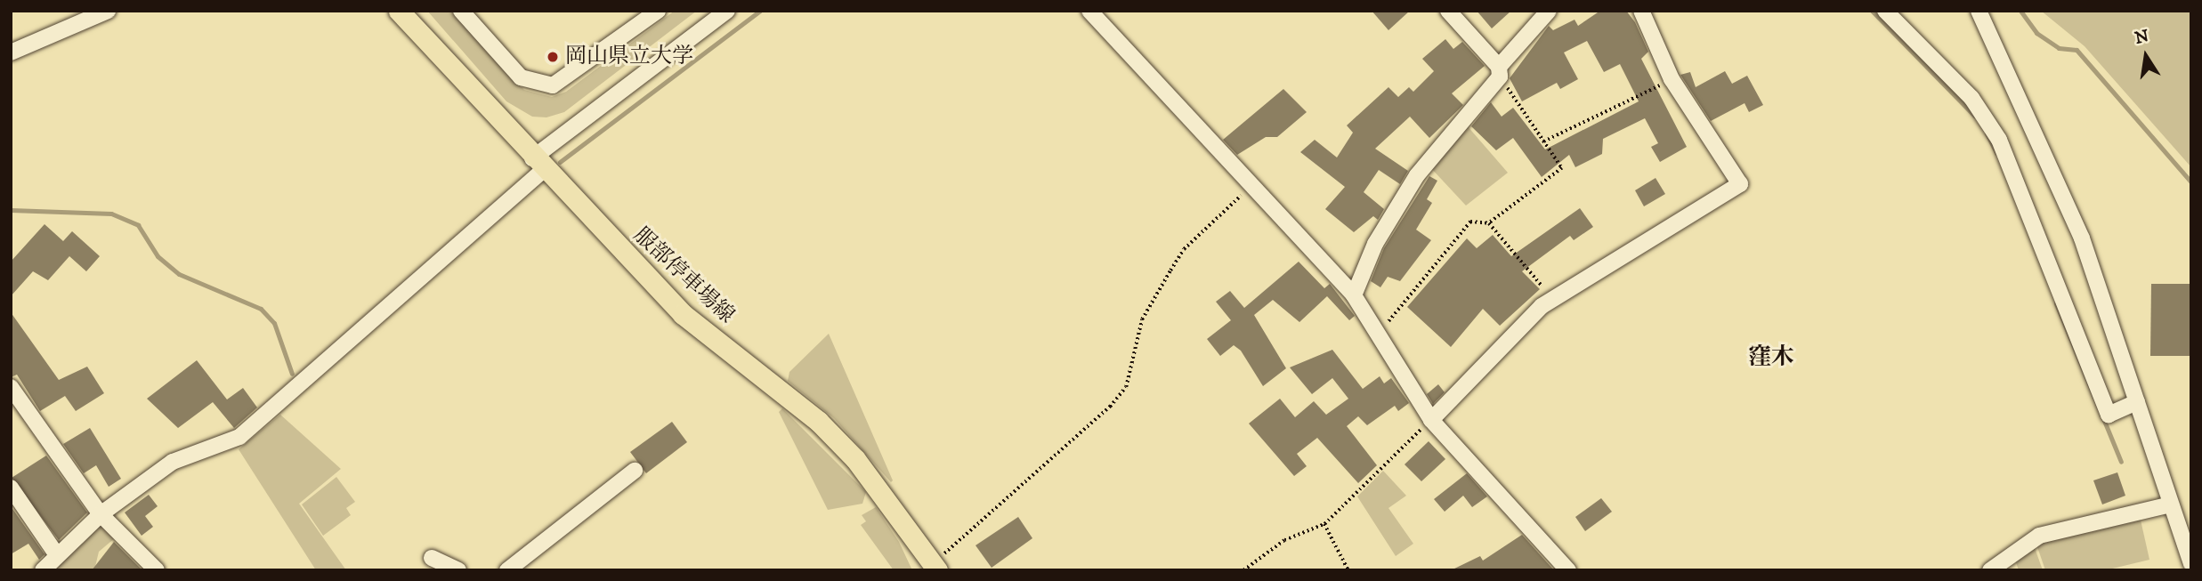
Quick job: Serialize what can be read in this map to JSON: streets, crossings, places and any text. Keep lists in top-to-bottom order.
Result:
{
  "streets": {
    "main road": ["服部停車場線"]
  },
  "districts": ["窪木"],
  "places": ["岡山県立大学"],
  "north": "top"
}
